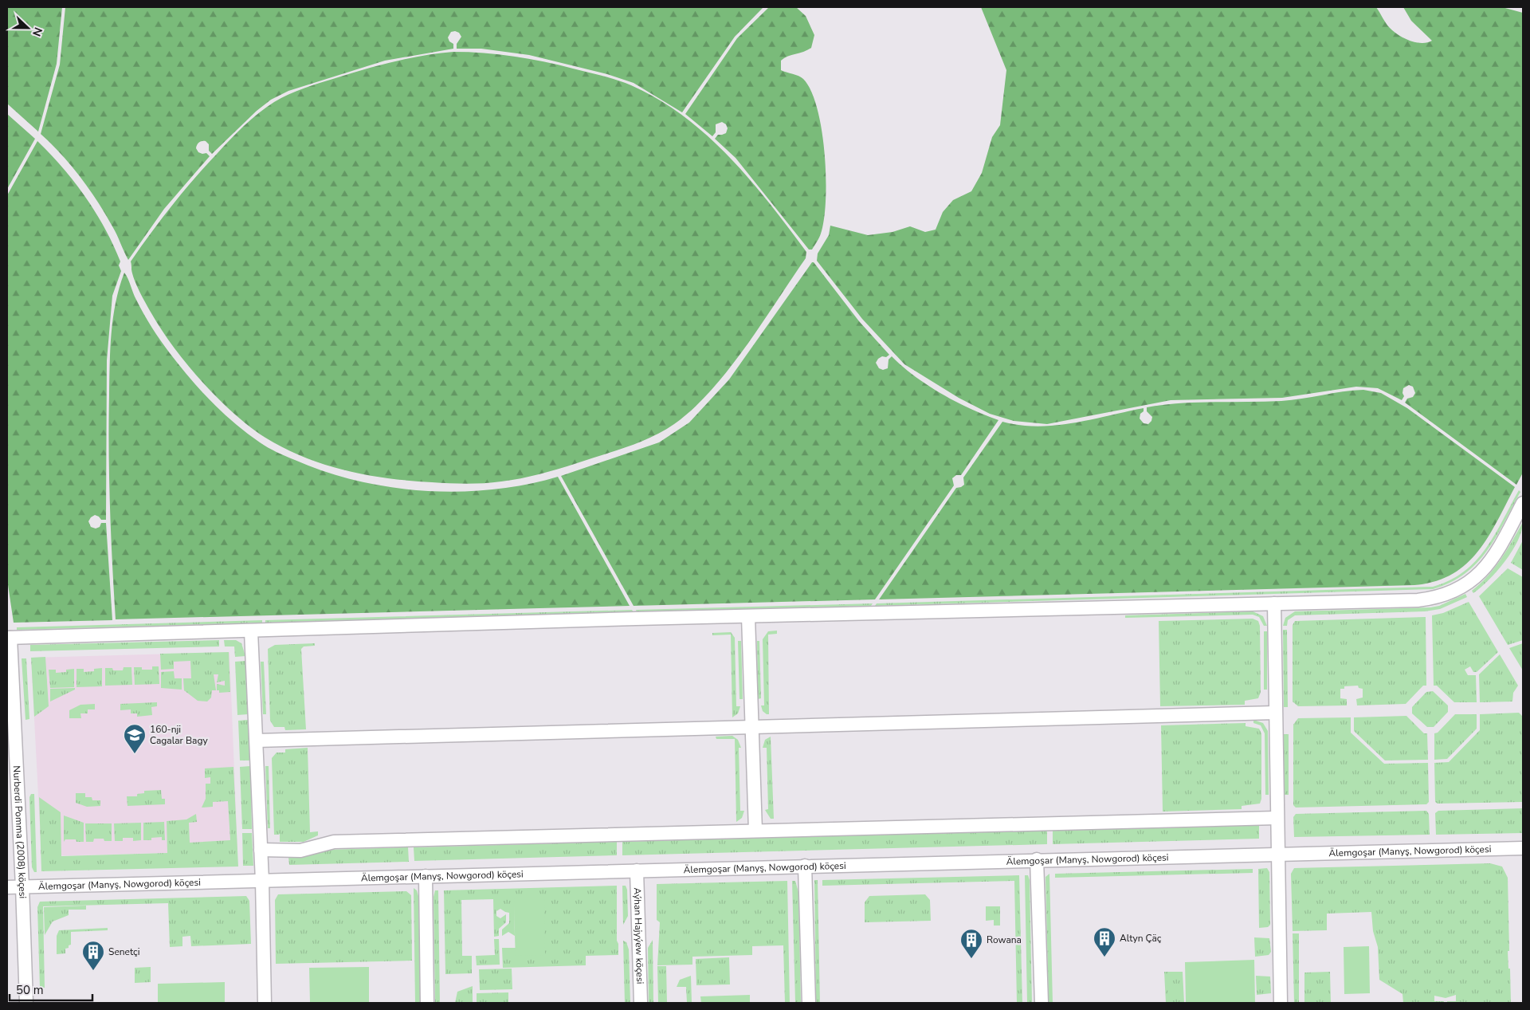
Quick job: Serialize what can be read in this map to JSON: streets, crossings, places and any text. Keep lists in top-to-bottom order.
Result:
{
  "streets": {
    "street": ["Nurberdi Pomma (2008) köçesi", "Älemgoşar (Manyş, Nowgorod) köçesi", "Aýhan Hajyýew köçesi"]
  },
  "crossings": [
    ["Nurberdi Pomma (2008) köçesi", "Älemgoşar (Manyş, Nowgorod) köçesi"],
    ["Älemgoşar (Manyş, Nowgorod) köçesi", "Aýhan Hajyýew köçesi"]
  ],
  "places": {
    "school or university": ["160-nji Cagalar Bagy"],
    "building": ["Altyn Çäç", "Rowana", "Senetçi"]
  },
  "scale_bar": "50 m",
  "north": "right"
}
